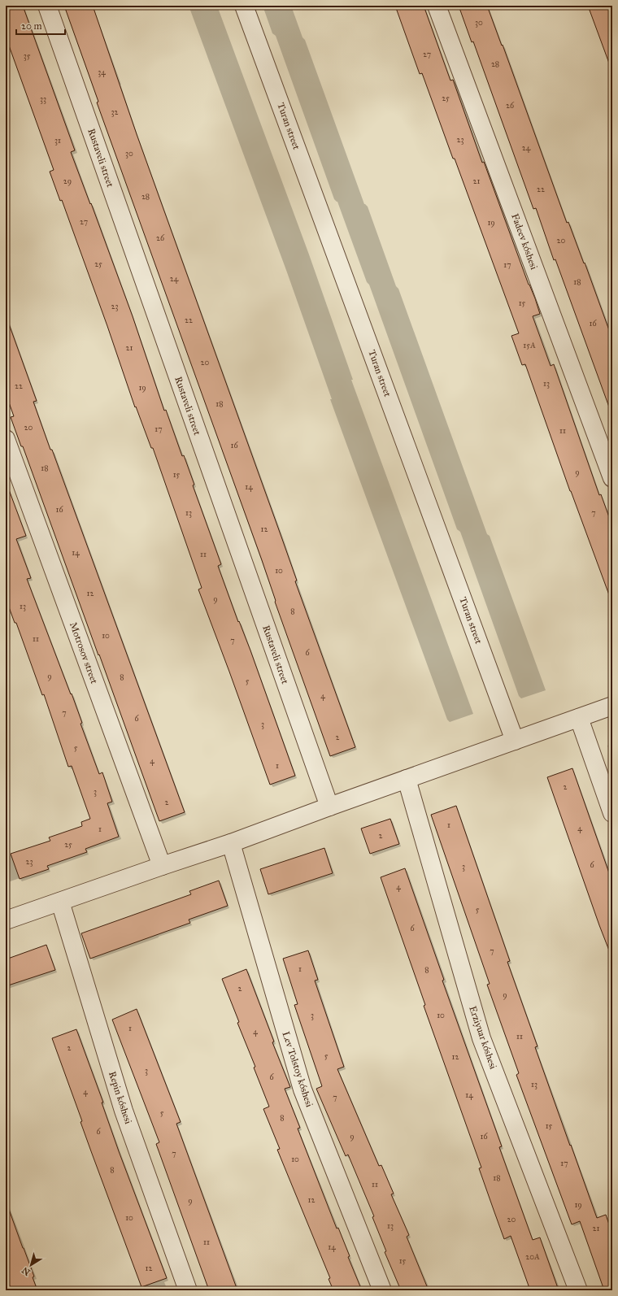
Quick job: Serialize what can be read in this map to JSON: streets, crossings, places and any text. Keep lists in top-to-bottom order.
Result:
{
  "streets": {
    "street": [
      "Turan street",
      "Rustaveli street",
      "Fadeev kóshesi",
      "Motrosov street",
      "Erziyuar kóshesi",
      "Lev Tolstoy kóshesi",
      "Repin kóshesi"
    ]
  },
  "house_numbers": [
    "30",
    "27",
    "35",
    "28",
    "34",
    "25",
    "33",
    "26",
    "32",
    "23",
    "31",
    "24",
    "30",
    "29",
    "21",
    "22",
    "28",
    "27",
    "19",
    "26",
    "20",
    "25",
    "17",
    "24",
    "18",
    "15",
    "23",
    "22",
    "16",
    "15A",
    "21",
    "20",
    "13",
    "22",
    "19",
    "18",
    "20",
    "17",
    "11",
    "16",
    "18",
    "9",
    "15",
    "14",
    "16",
    "13",
    "7",
    "12",
    "14",
    "11",
    "10",
    "12",
    "9",
    "13",
    "8",
    "10",
    "11",
    "7",
    "6",
    "9",
    "8",
    "5",
    "4",
    "7",
    "6",
    "3",
    "2",
    "5",
    "4",
    "1",
    "2",
    "3",
    "2",
    "1",
    "4",
    "1",
    "2",
    "25",
    "23",
    "6",
    "3",
    "4",
    "5",
    "6",
    "7",
    "1",
    "8",
    "2",
    "9",
    "3",
    "10",
    "1",
    "4",
    "11",
    "2",
    "5",
    "12",
    "3",
    "6",
    "13",
    "4",
    "14",
    "7",
    "5",
    "8",
    "15",
    "6",
    "9",
    "16",
    "7",
    "10",
    "17",
    "8",
    "18",
    "11",
    "12",
    "9",
    "19",
    "10",
    "20",
    "13",
    "21",
    "11",
    "14",
    "20A",
    "15",
    "12"
  ],
  "scale_bar": "20 m",
  "north": "bottom left"
}
